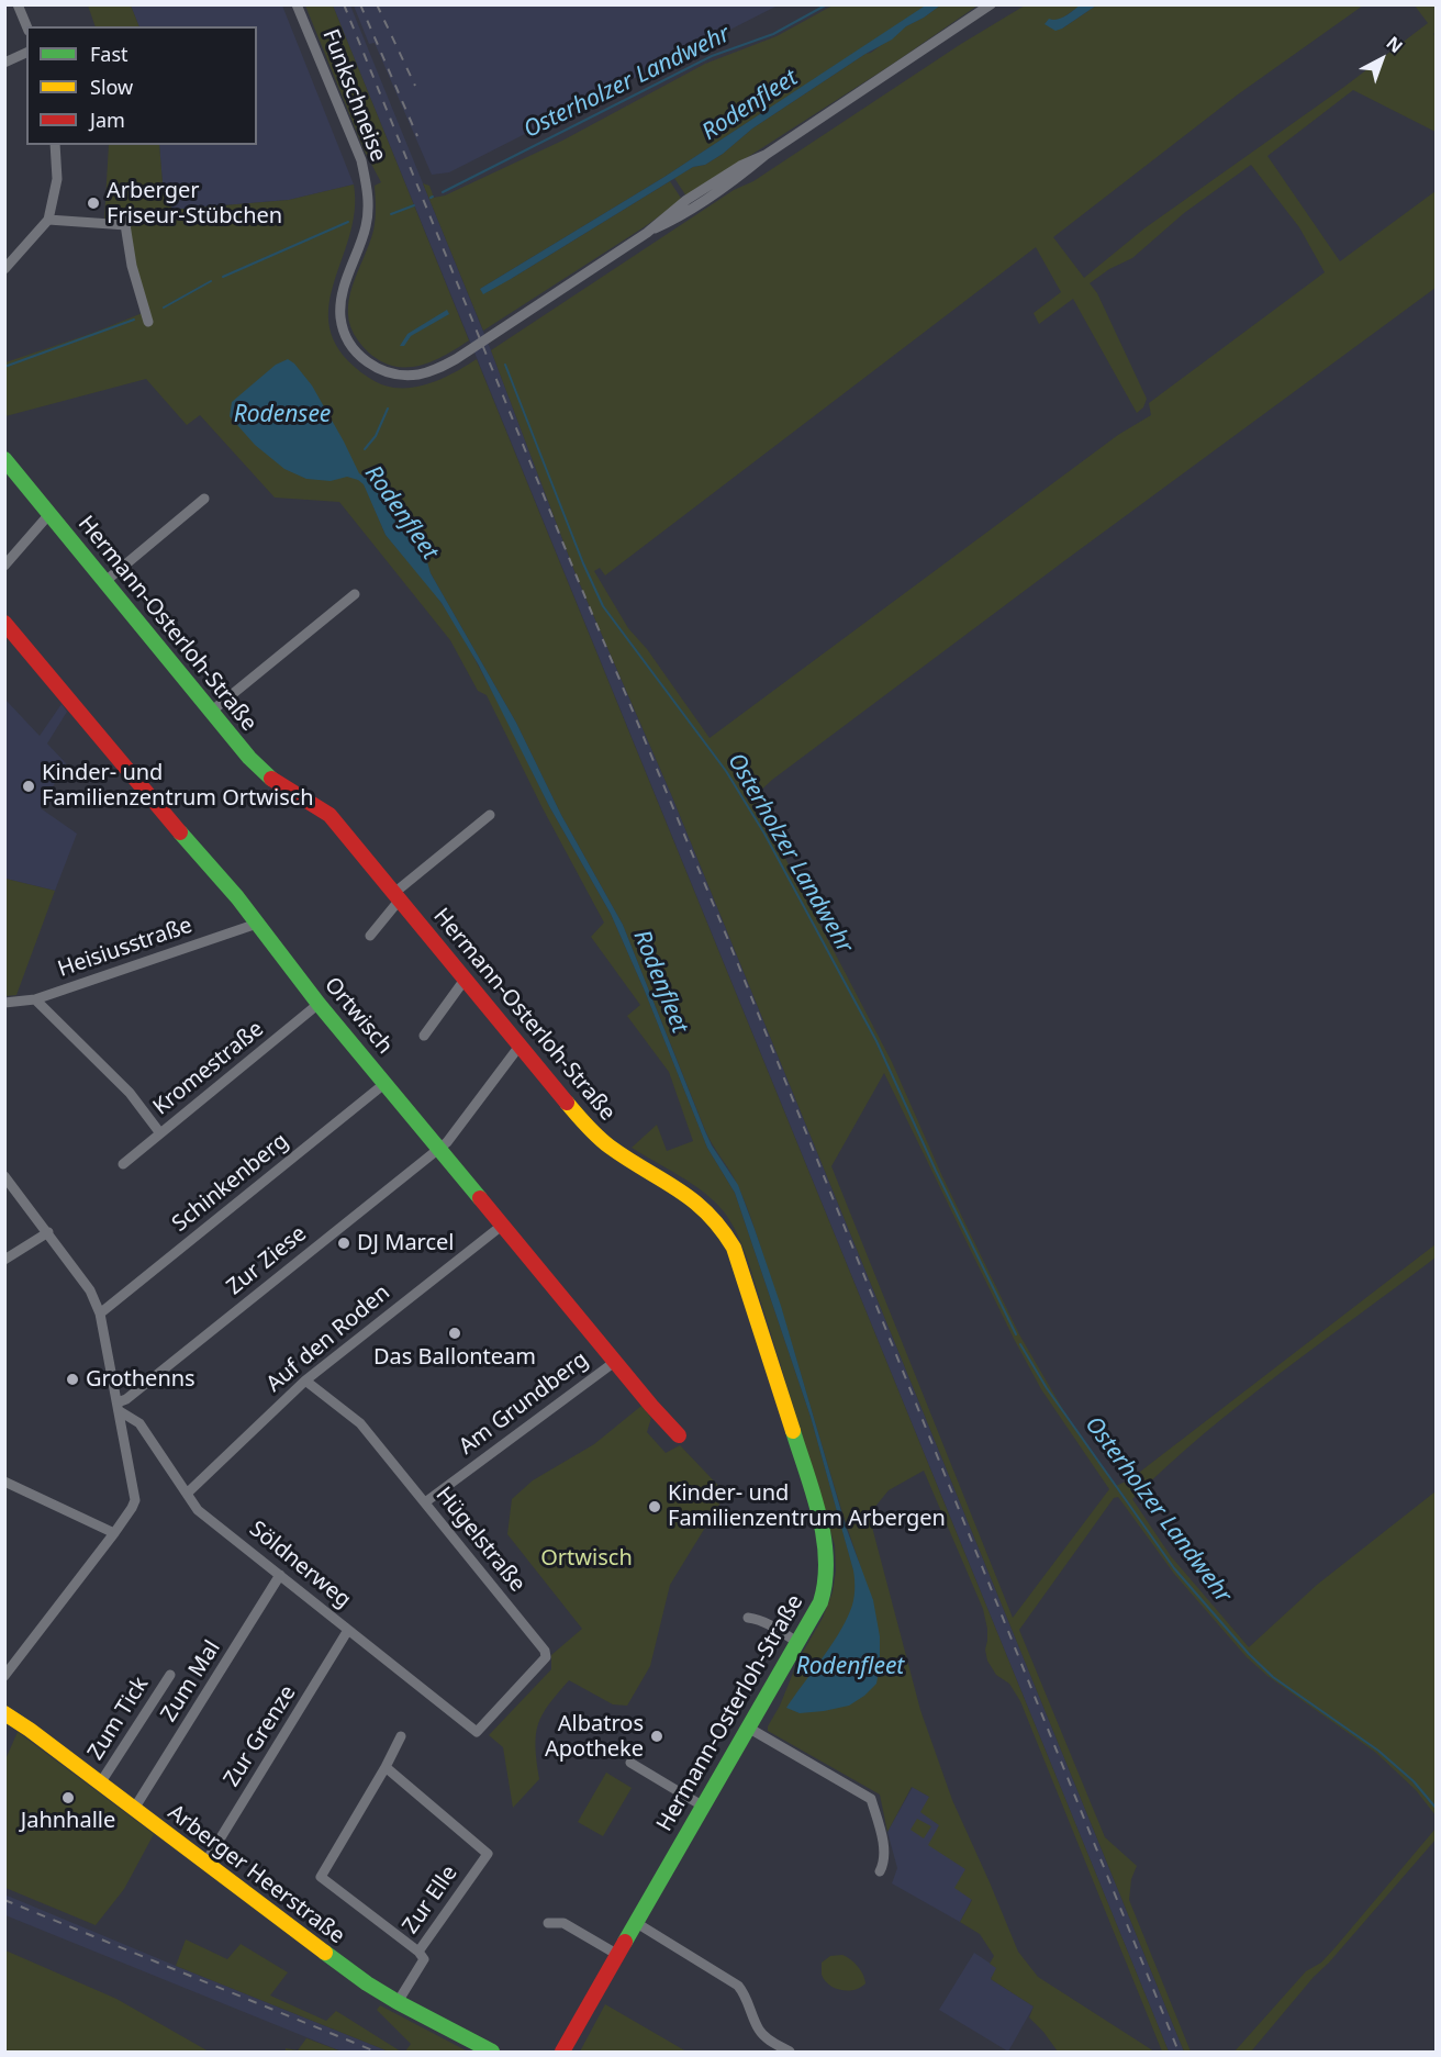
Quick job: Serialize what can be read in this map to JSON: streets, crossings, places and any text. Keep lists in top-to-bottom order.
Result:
{
  "streets": {
    "street": [
      "Funkschneise",
      "Hermann-Osterloh-Straße",
      "Heisiusstraße",
      "Ortwisch",
      "Kromestraße",
      "Schinkenberg",
      "Zur Ziese",
      "Auf den Roden",
      "Am Grundberg",
      "Hügelstraße",
      "Söldnerweg",
      "Zum Mal",
      "Zum Tick",
      "Zur Grenze",
      "Arberger Heerstraße",
      "Zur Elle"
    ]
  },
  "crossings": [
    ["Hermann-Osterloh-Straße", "Zur Ziese"],
    ["Heisiusstraße", "Ortwisch"],
    ["Ortwisch", "Kromestraße"],
    ["Ortwisch", "Schinkenberg"],
    ["Ortwisch", "Zur Ziese"],
    ["Ortwisch", "Auf den Roden"],
    ["Ortwisch", "Am Grundberg"],
    ["Zur Ziese", "Söldnerweg"],
    ["Auf den Roden", "Hügelstraße"],
    ["Auf den Roden", "Söldnerweg"],
    ["Am Grundberg", "Hügelstraße"],
    ["Hügelstraße", "Söldnerweg"],
    ["Söldnerweg", "Zum Mal"],
    ["Söldnerweg", "Zur Grenze"],
    ["Zum Mal", "Arberger Heerstraße"],
    ["Zum Tick", "Arberger Heerstraße"],
    ["Zur Grenze", "Arberger Heerstraße"],
    ["Arberger Heerstraße", "Zur Elle"]
  ],
  "water": ["Osterholzer Landwehr", "Rodenfleet", "Rodensee"],
  "parks": ["Ortwisch"],
  "places": [
    "Arberger Friseur-Stübchen",
    "Kinder- und Familienzentrum Ortwisch",
    "DJ Marcel",
    "Das Ballonteam",
    "Grothenns",
    "Kinder- und Familienzentrum Arbergen",
    "Albatros Apotheke",
    "Jahnhalle"
  ],
  "legend": ["Fast", "Slow", "Jam"],
  "north": "top right"
}
